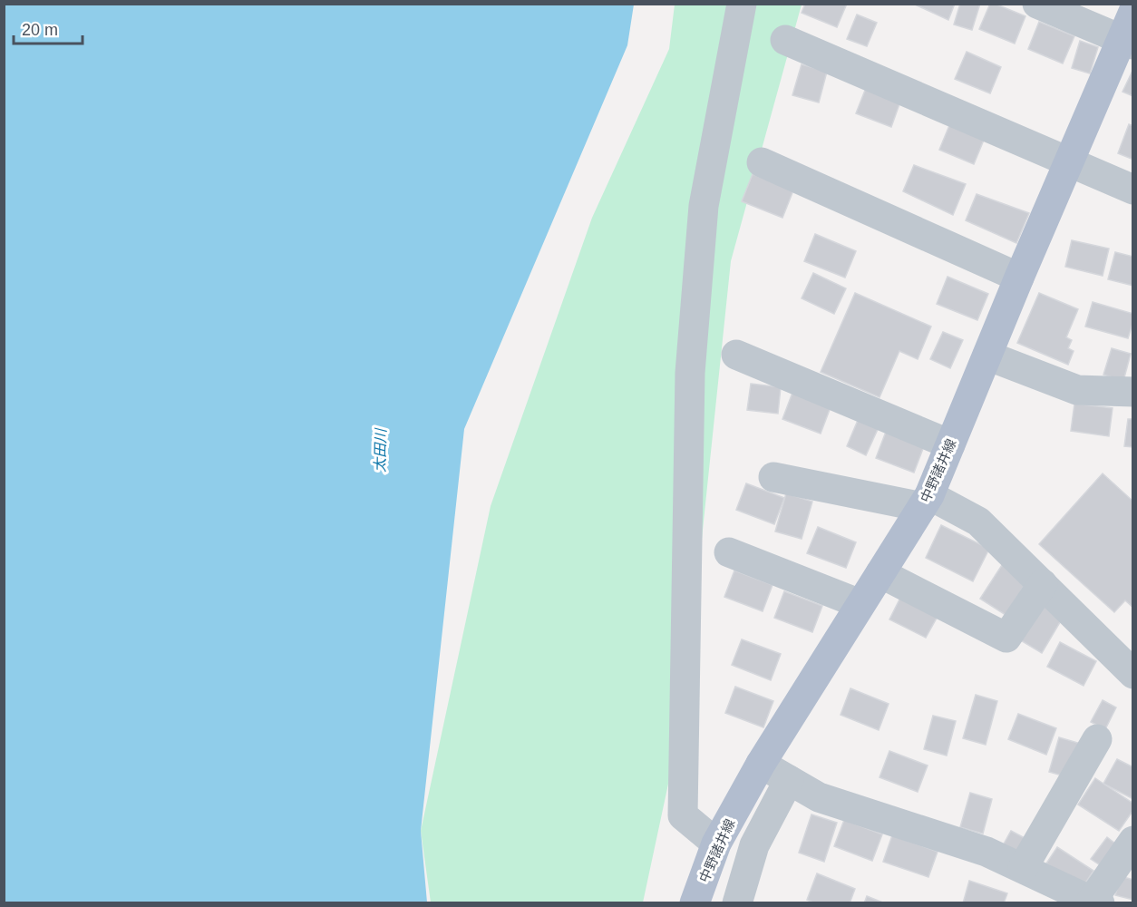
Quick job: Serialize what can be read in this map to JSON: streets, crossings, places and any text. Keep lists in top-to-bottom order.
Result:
{
  "streets": {
    "main road": ["中野諸井線"]
  },
  "water": ["太田川"],
  "scale_bar": "20 m"
}
